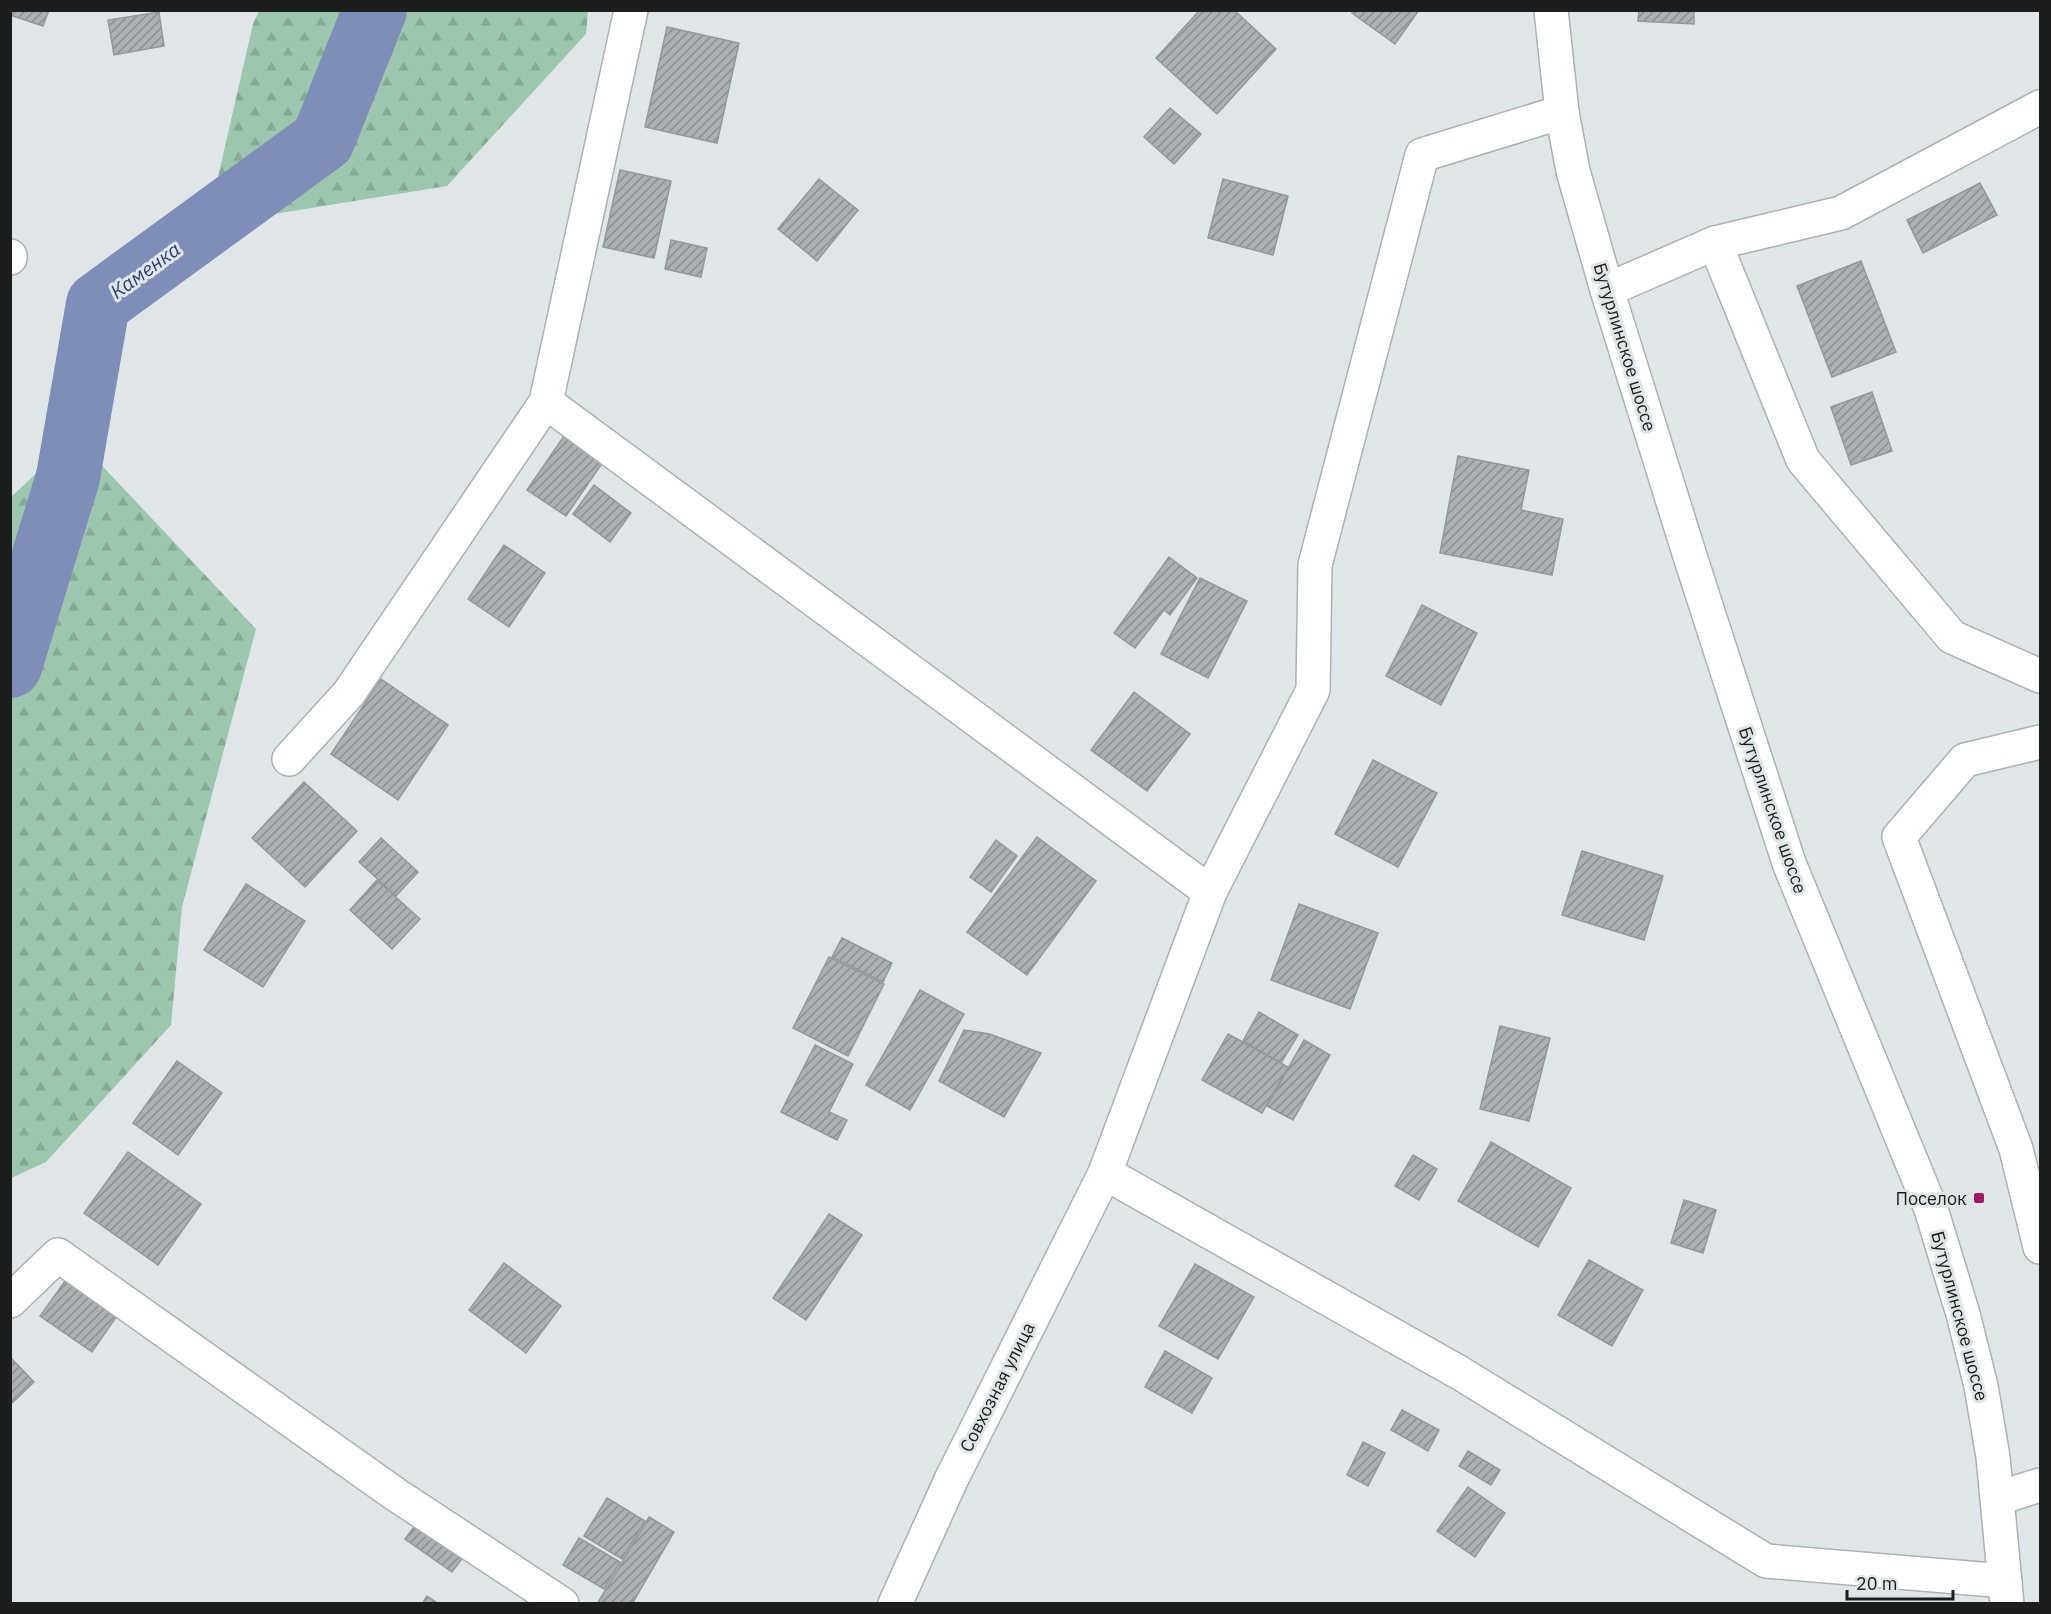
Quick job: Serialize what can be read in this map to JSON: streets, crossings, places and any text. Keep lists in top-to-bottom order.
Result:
{
  "streets": {
    "street": ["Бутурлинское шоссе", "Совхозная улица"]
  },
  "crossings": [
    ["Бутурлинское шоссе", "Совхозная улица"]
  ],
  "water": ["Каменка"],
  "places": {
    "transit": ["Поселок"]
  },
  "scale_bar": "20 m"
}
